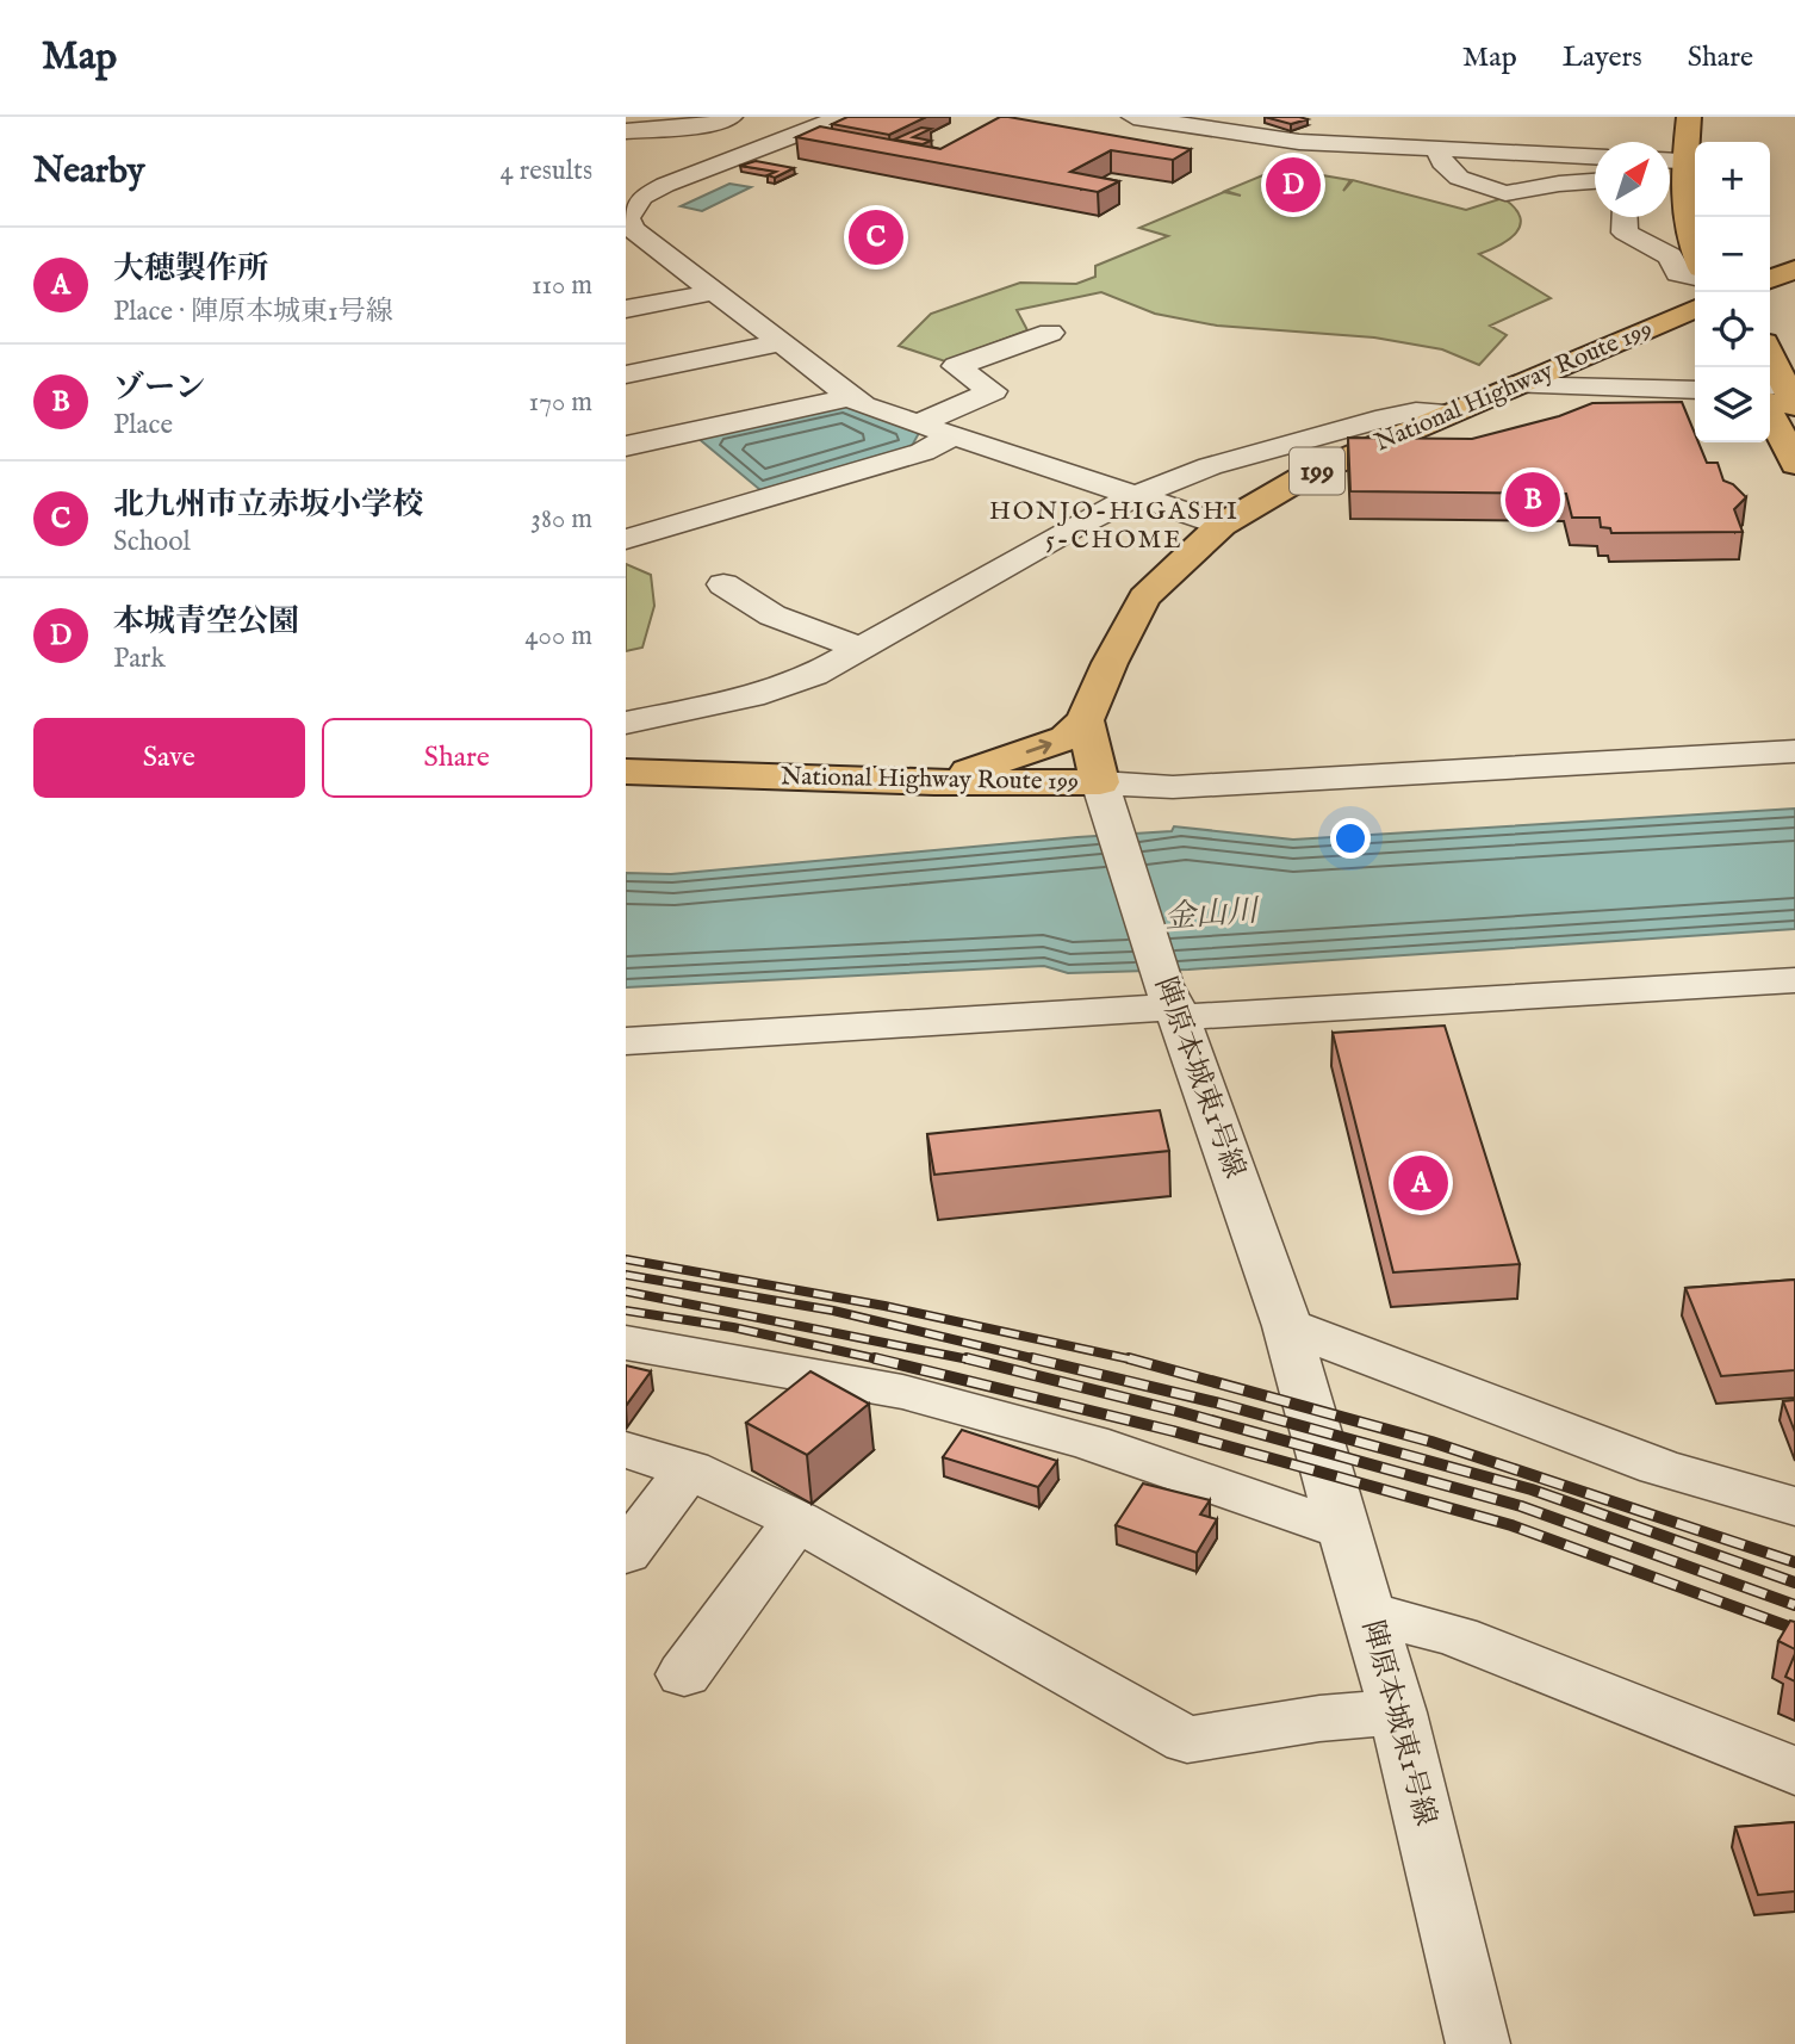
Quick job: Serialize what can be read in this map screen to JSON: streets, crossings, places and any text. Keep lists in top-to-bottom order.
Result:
{
  "streets": {
    "main road": ["National Highway Route 199", "199"],
    "street": ["陣原本城東1号線"]
  },
  "crossings": [
    ["National Highway Route 199", "陣原本城東1号線"]
  ],
  "districts": ["HONJO-HIGASHI 5-CHOME"],
  "water": ["金山川"],
  "north": "top right",
  "page": {
    "header": "Map",
    "nav": ["Map", "Layers", "Share"],
    "heading": ["Nearby", "4 results"],
    "map_buttons": ["+", "−"],
    "pins": [
      "D",
      "C",
      "B",
      "A"
    ],
    "list": [
      {
        "mark": "A",
        "name": "大穂製作所",
        "note": "Place · 陣原本城東1号線",
        "value": "110 m"
      },
      {
        "mark": "B",
        "name": "ゾーン",
        "note": "Place",
        "value": "170 m"
      },
      {
        "mark": "C",
        "name": "北九州市立赤坂小学校",
        "note": "School",
        "value": "380 m"
      },
      {
        "mark": "D",
        "name": "本城青空公園",
        "note": "Park",
        "value": "400 m"
      }
    ],
    "buttons": ["Save", "Share"]
  }
}
